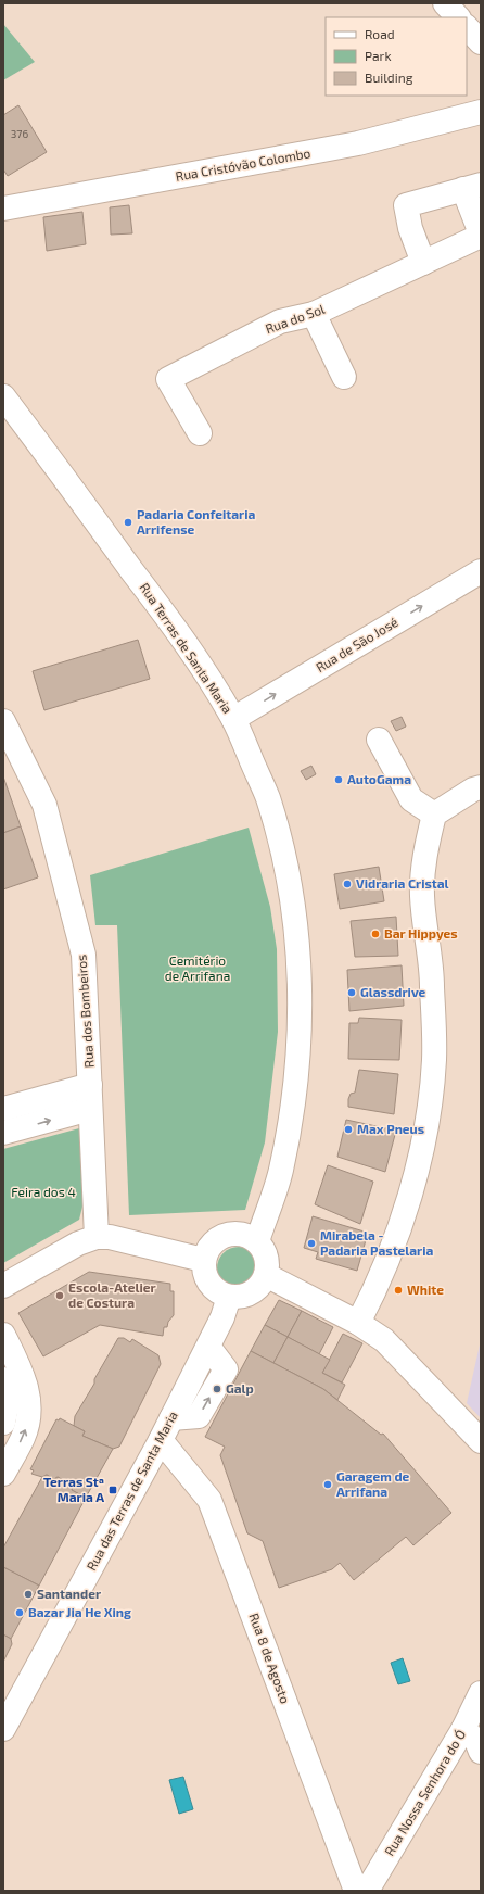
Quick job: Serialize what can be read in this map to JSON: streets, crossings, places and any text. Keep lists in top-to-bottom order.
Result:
{
  "streets": {
    "street": [
      "Rua Cristóvão Colombo",
      "Rua do Sol",
      "Rua de São José",
      "Rua Terras de Santa Maria",
      "Rua dos Bombeiros",
      "Rua das Terras de Santa Maria",
      "Rua 8 de Agosto",
      "Rua Nossa Senhora do Ó"
    ]
  },
  "crossings": [
    ["Rua de São José", "Rua Terras de Santa Maria"],
    ["Rua Terras de Santa Maria", "Rua das Terras de Santa Maria"],
    ["Rua das Terras de Santa Maria", "Rua 8 de Agosto"]
  ],
  "one_way": ["Rua de São José"],
  "parks": ["Cemitério de Arrifana", "Feira dos 4"],
  "places": {
    "other": [
      "Padaria Confeitaria Arrifense",
      "AutoGama",
      "Vidraria Cristal",
      "Bar Hippyes",
      "Glassdrive",
      "Max Pneus",
      "Mirabela - Padaria Pastelaria",
      "White",
      "Escola-Atelier de Costura",
      "Galp",
      "Garagem de Arrifana",
      "Santander",
      "Bazar Jia He Xing"
    ],
    "transit": ["Terras Stª Maria A"]
  },
  "house_numbers": ["376"],
  "legend": ["Road", "Park", "Building"]
}
